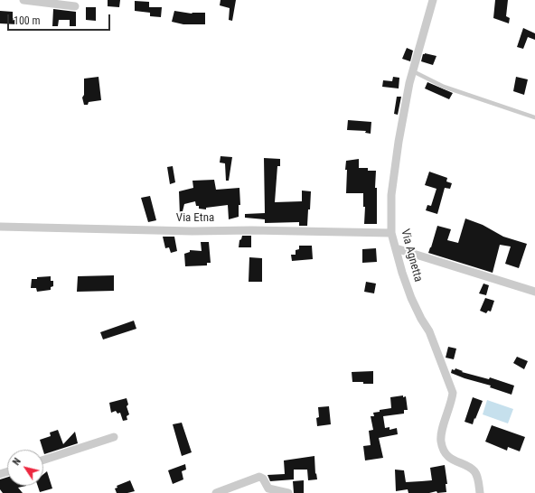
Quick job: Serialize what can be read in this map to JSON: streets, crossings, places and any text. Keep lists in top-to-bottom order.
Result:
{
  "streets": {
    "street": ["Via Etna", "Via Agnetta"]
  },
  "crossings": [
    ["Via Etna", "Via Agnetta"]
  ],
  "scale_bar": "100 m",
  "north": "top left"
}
